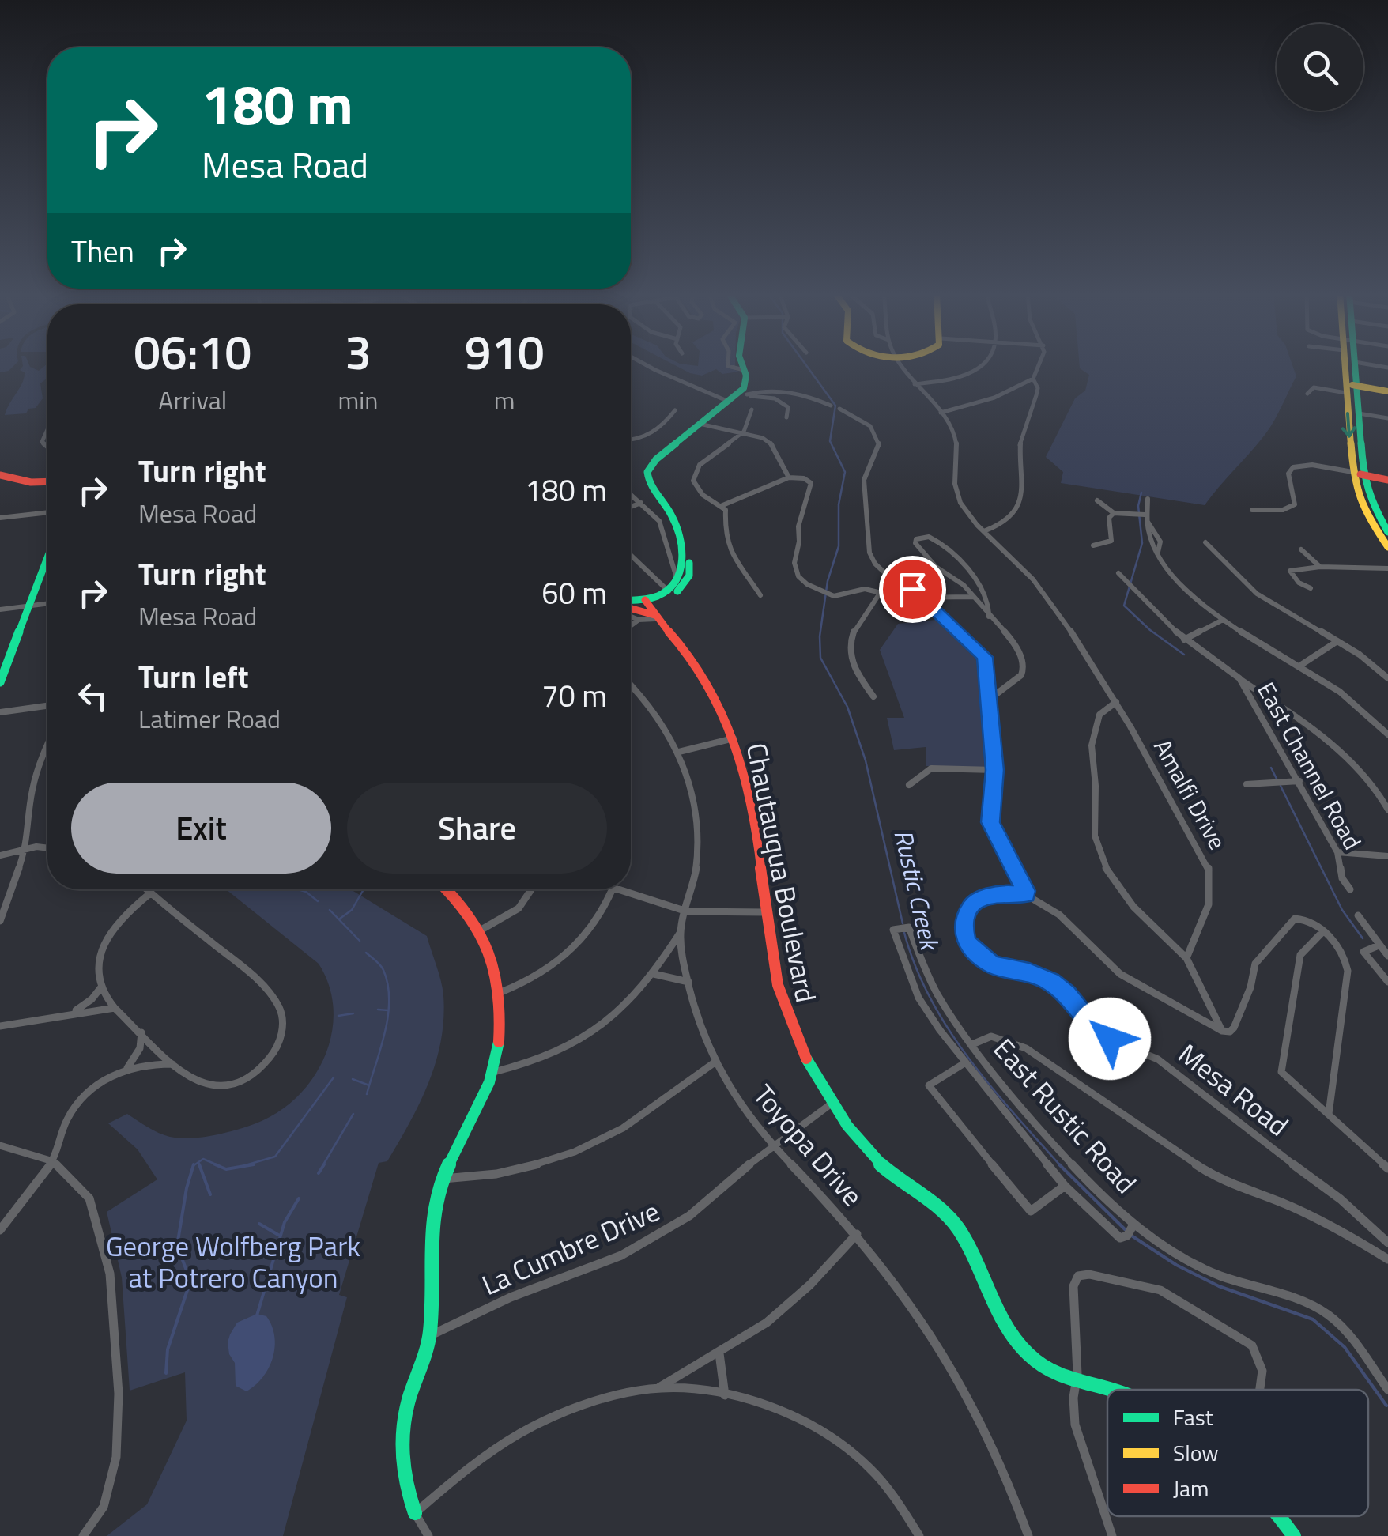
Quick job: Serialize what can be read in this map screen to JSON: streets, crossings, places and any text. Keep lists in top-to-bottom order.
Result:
{
  "streets": {
    "main road": ["Chautauqua Boulevard"],
    "street": [
      "East Channel Road",
      "Amalfi Drive",
      "Mesa Road",
      "East Rustic Road",
      "Toyopa Drive",
      "La Cumbre Drive"
    ]
  },
  "crossings": [
    ["Chautauqua Boulevard", "La Cumbre Drive"],
    ["Toyopa Drive", "La Cumbre Drive"]
  ],
  "water": ["Rustic Creek"],
  "parks": ["George Wolfberg Park at Potrero Canyon"],
  "legend": ["Fast", "Slow", "Jam"],
  "page": {
    "turn": ["180 m", "Mesa Road"],
    "then": "Then",
    "eta": [
      "06:10",
      "Arrival",
      "3",
      "min",
      "910",
      "m"
    ],
    "list": [
      {
        "name": "Turn right",
        "note": "Mesa Road",
        "value": "180 m"
      },
      {
        "name": "Turn right",
        "note": "Mesa Road",
        "value": "60 m"
      },
      {
        "name": "Turn left",
        "note": "Latimer Road",
        "value": "70 m"
      }
    ],
    "buttons": ["Exit", "Share"]
  }
}
